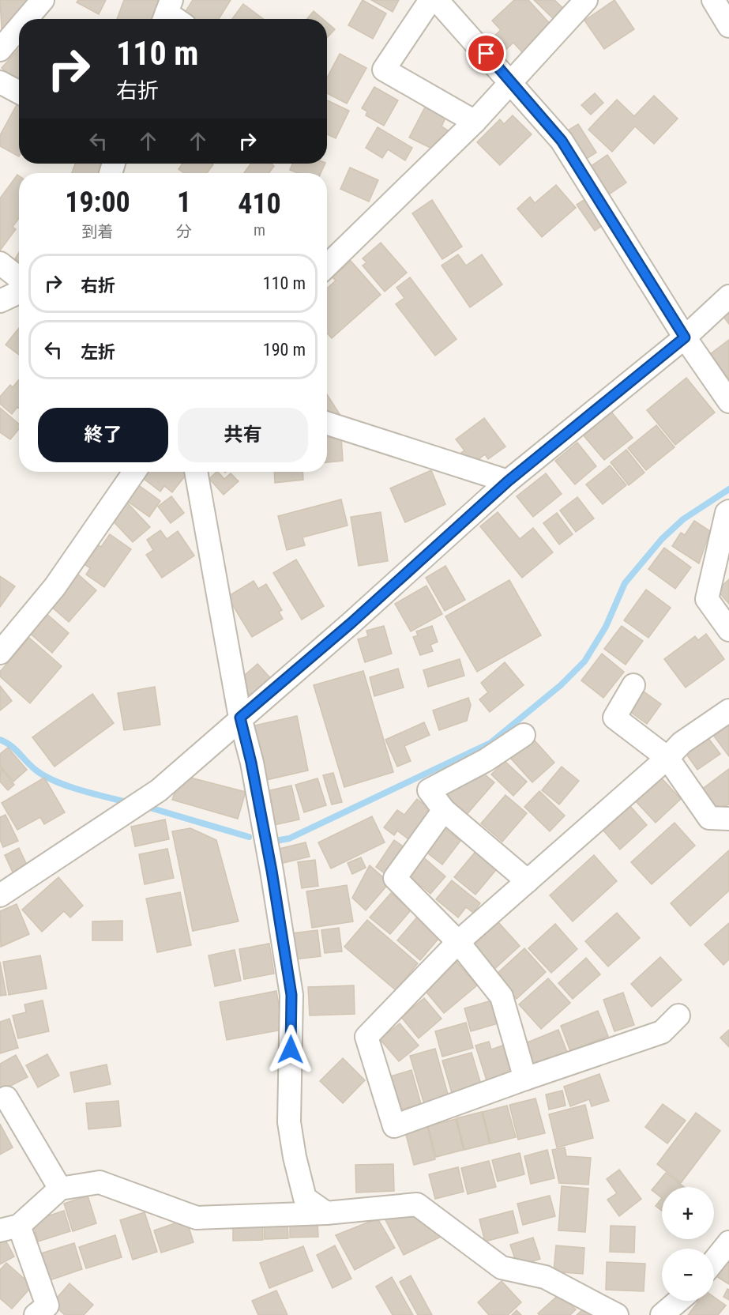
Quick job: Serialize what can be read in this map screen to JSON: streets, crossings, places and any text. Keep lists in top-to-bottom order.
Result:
{
  "page": {
    "turn": ["110 m", "右折"],
    "eta": [
      "19:00",
      "到着",
      "1",
      "分",
      "410",
      "m"
    ],
    "list": [
      {
        "name": "右折",
        "value": "110 m"
      },
      {
        "name": "左折",
        "value": "190 m"
      }
    ],
    "buttons": ["終了", "共有"],
    "map_buttons": ["+", "−"]
  }
}
